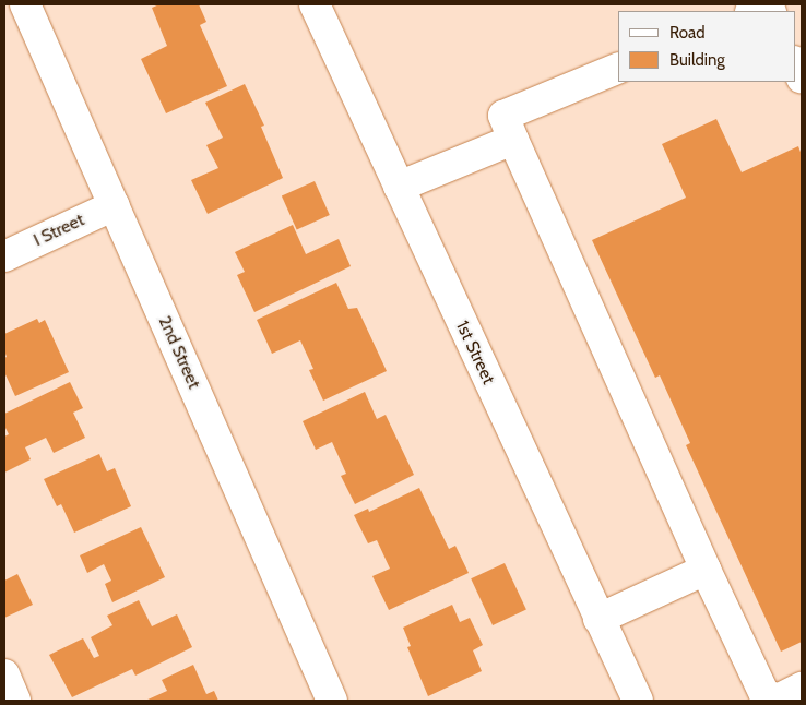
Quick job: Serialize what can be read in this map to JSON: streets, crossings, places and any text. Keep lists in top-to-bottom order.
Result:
{
  "streets": {
    "street": ["I Street", "2nd Street", "1st Street"]
  },
  "crossings": [
    ["I Street", "2nd Street"]
  ],
  "legend": ["Road", "Building"]
}
